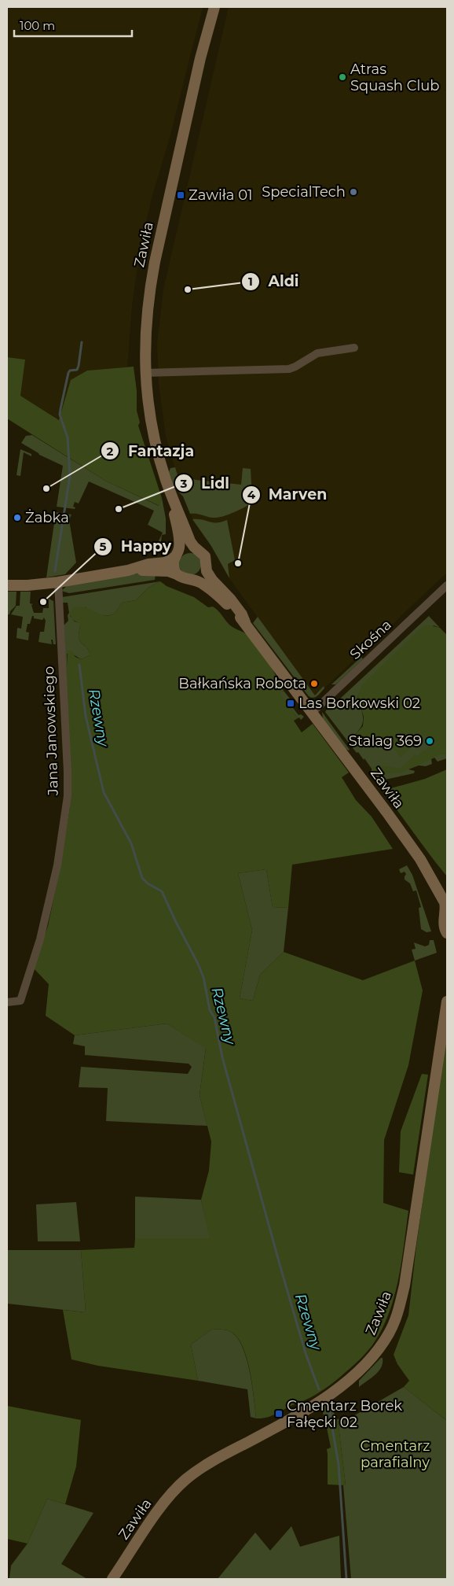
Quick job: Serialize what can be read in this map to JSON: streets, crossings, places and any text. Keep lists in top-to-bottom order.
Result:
{
  "streets": {
    "street": ["Zawiła", "Skośna", "Jana Janowskiego"]
  },
  "crossings": [
    ["Zawiła", "Skośna"]
  ],
  "water": ["Rzewny"],
  "parks": ["Cmentarz parafialny"],
  "places": {
    "other": [
      "Atras Squash Club",
      "SpecialTech",
      "Aldi",
      "Fantazja",
      "Lidl",
      "Żabka",
      "Marven",
      "Happy",
      "Bałkańska Robota",
      "Stalag 369"
    ],
    "transit": ["Zawiła 01", "Las Borkowski 02", "Cmentarz Borek Fałęcki 02"]
  },
  "scale_bar": "100 m"
}
